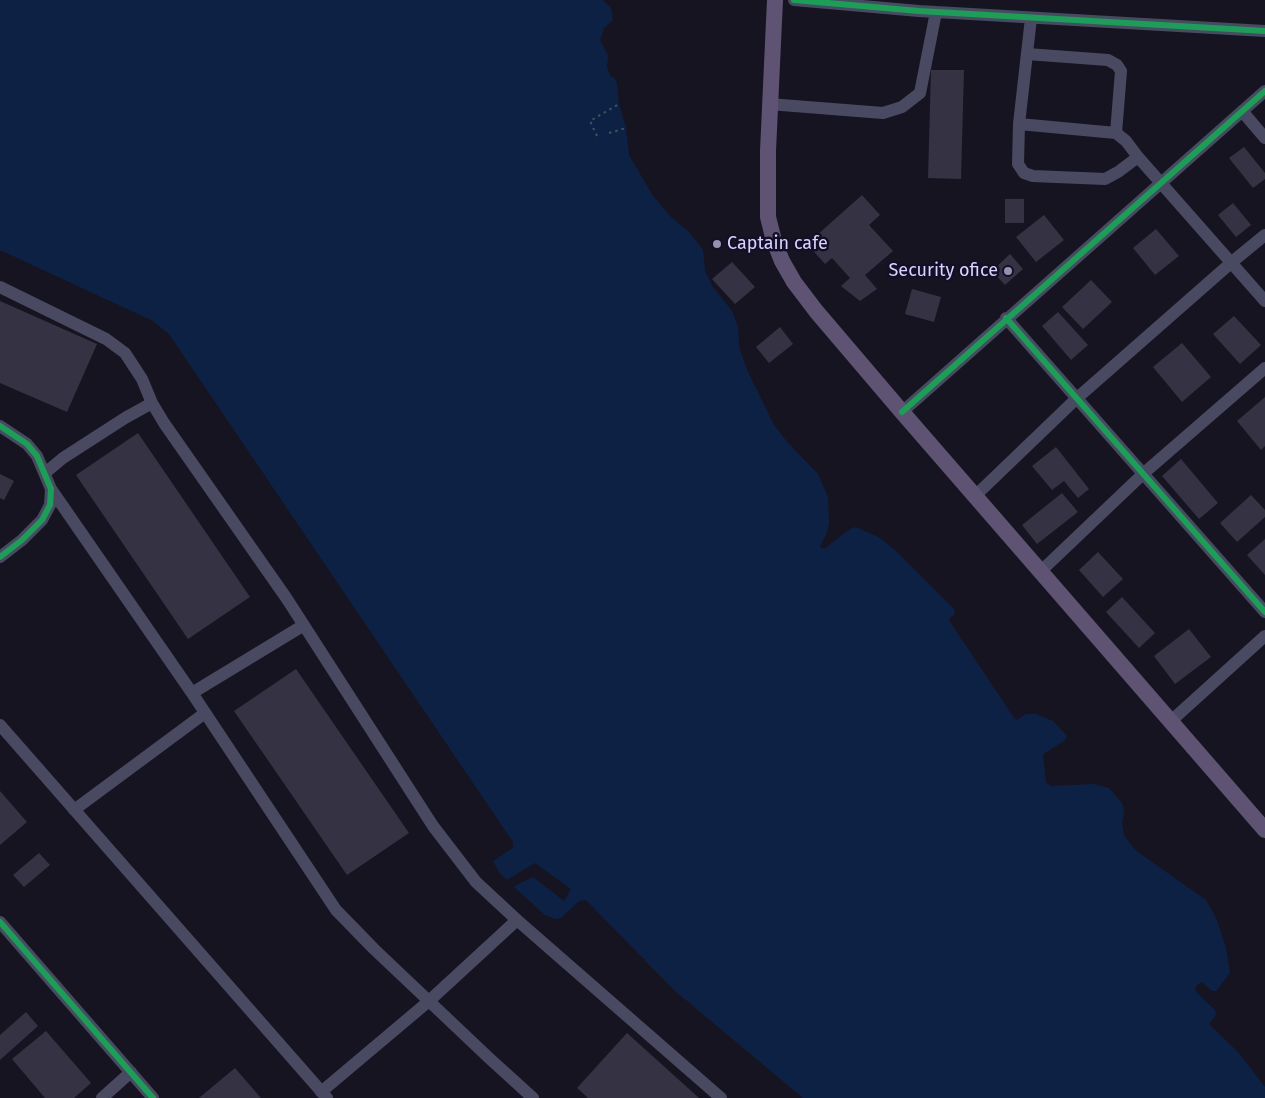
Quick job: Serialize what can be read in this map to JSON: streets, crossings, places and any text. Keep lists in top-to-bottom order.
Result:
{
  "places": ["Captain cafe", "Security ofice"]
}
